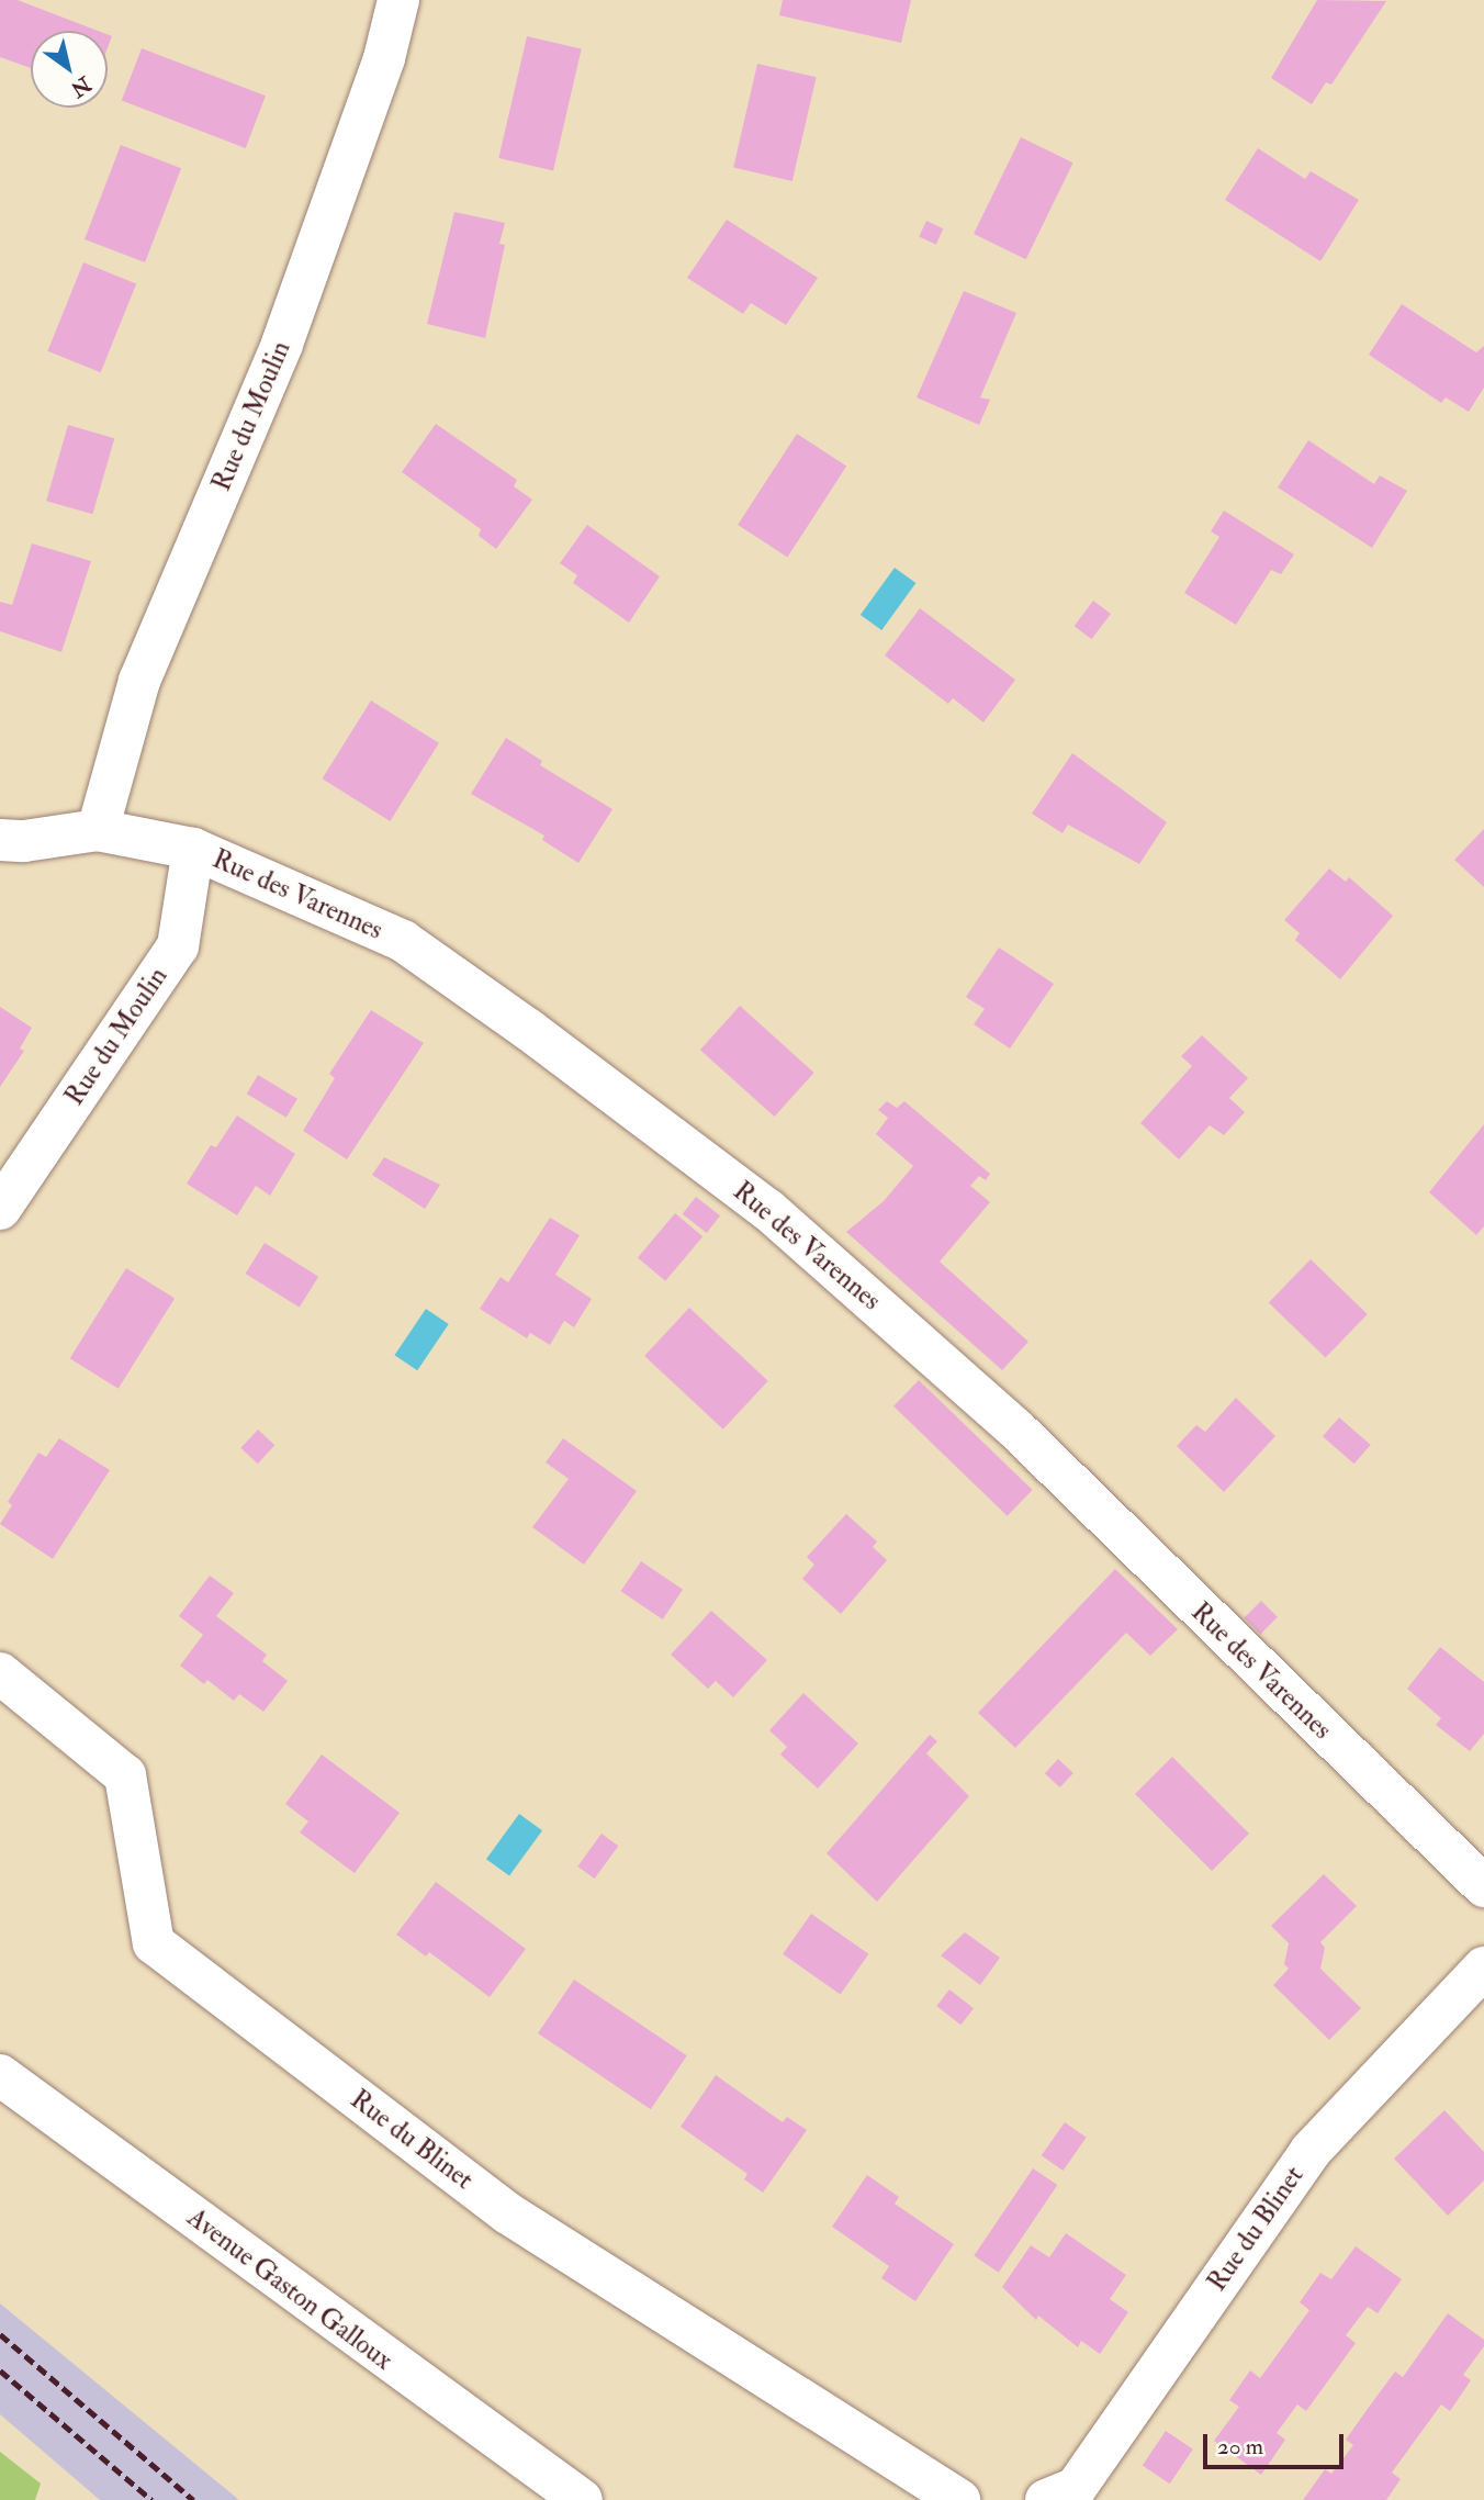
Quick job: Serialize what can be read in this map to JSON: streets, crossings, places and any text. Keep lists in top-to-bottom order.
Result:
{
  "streets": {
    "street": [
      "Rue du Moulin",
      "Rue des Varennes",
      "Rue du Blinet",
      "Avenue Gaston Galloux"
    ]
  },
  "crossings": [
    ["Rue du Moulin", "Rue des Varennes"]
  ],
  "scale_bar": "20 m",
  "north": "bottom right"
}
